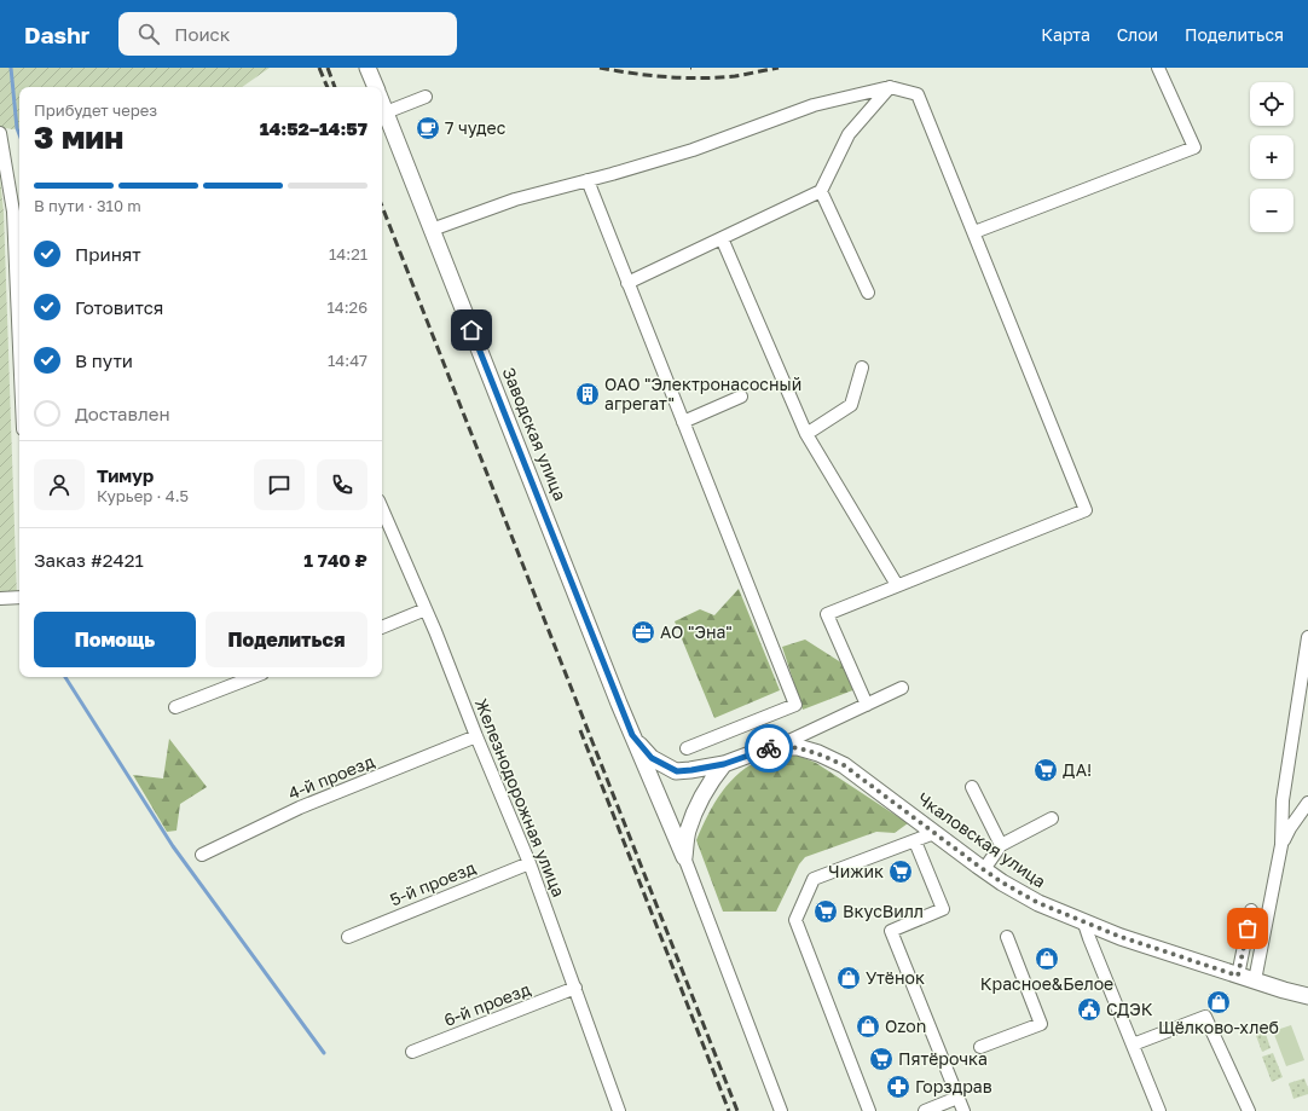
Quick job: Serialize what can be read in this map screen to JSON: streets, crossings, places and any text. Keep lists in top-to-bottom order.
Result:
{
  "streets": {
    "main road": ["Заводская улица", "Чкаловская улица"],
    "street": [
      "4-й проезд",
      "Железнодорожная улица",
      "5-й проезд",
      "6-й проезд"
    ]
  },
  "crossings": [
    ["Заводская улица", "Чкаловская улица"],
    ["4-й проезд", "Железнодорожная улица"],
    ["Железнодорожная улица", "5-й проезд"],
    ["Железнодорожная улица", "6-й проезд"]
  ],
  "places": {
    "cafe": ["7 чудес"],
    "building": ["ОАО \"Электронасосный агрегат\""],
    "office": ["АО \"Эна\""],
    "supermarket": [
      "ДА!",
      "Чижик",
      "ВкусВилл",
      "Пятёрочка"
    ],
    "shop": [
      "Красное&Белое",
      "Утёнок",
      "Щёлково-хлеб",
      "Ozon"
    ],
    "public building": ["СДЭК"],
    "pharmacy": ["Горздрав"]
  },
  "page": {
    "header": "Dashr",
    "search": "Поиск",
    "nav": ["Карта", "Слои", "Поделиться"],
    "map_buttons": ["+", "−"],
    "heading": ["3 мин", "Прибудет через", "14:52–14:57"],
    "panel": [
      "Тимур",
      "Курьер · 4.5",
      "Заказ #2421",
      "1 740 ₽"
    ],
    "bar": "В пути · 310 m",
    "list": [
      ["Принят", "14:21"],
      ["Готовится", "14:26"],
      ["В пути", "14:47"],
      "Доставлен"
    ],
    "buttons": ["Помощь", "Поделиться"]
  }
}
